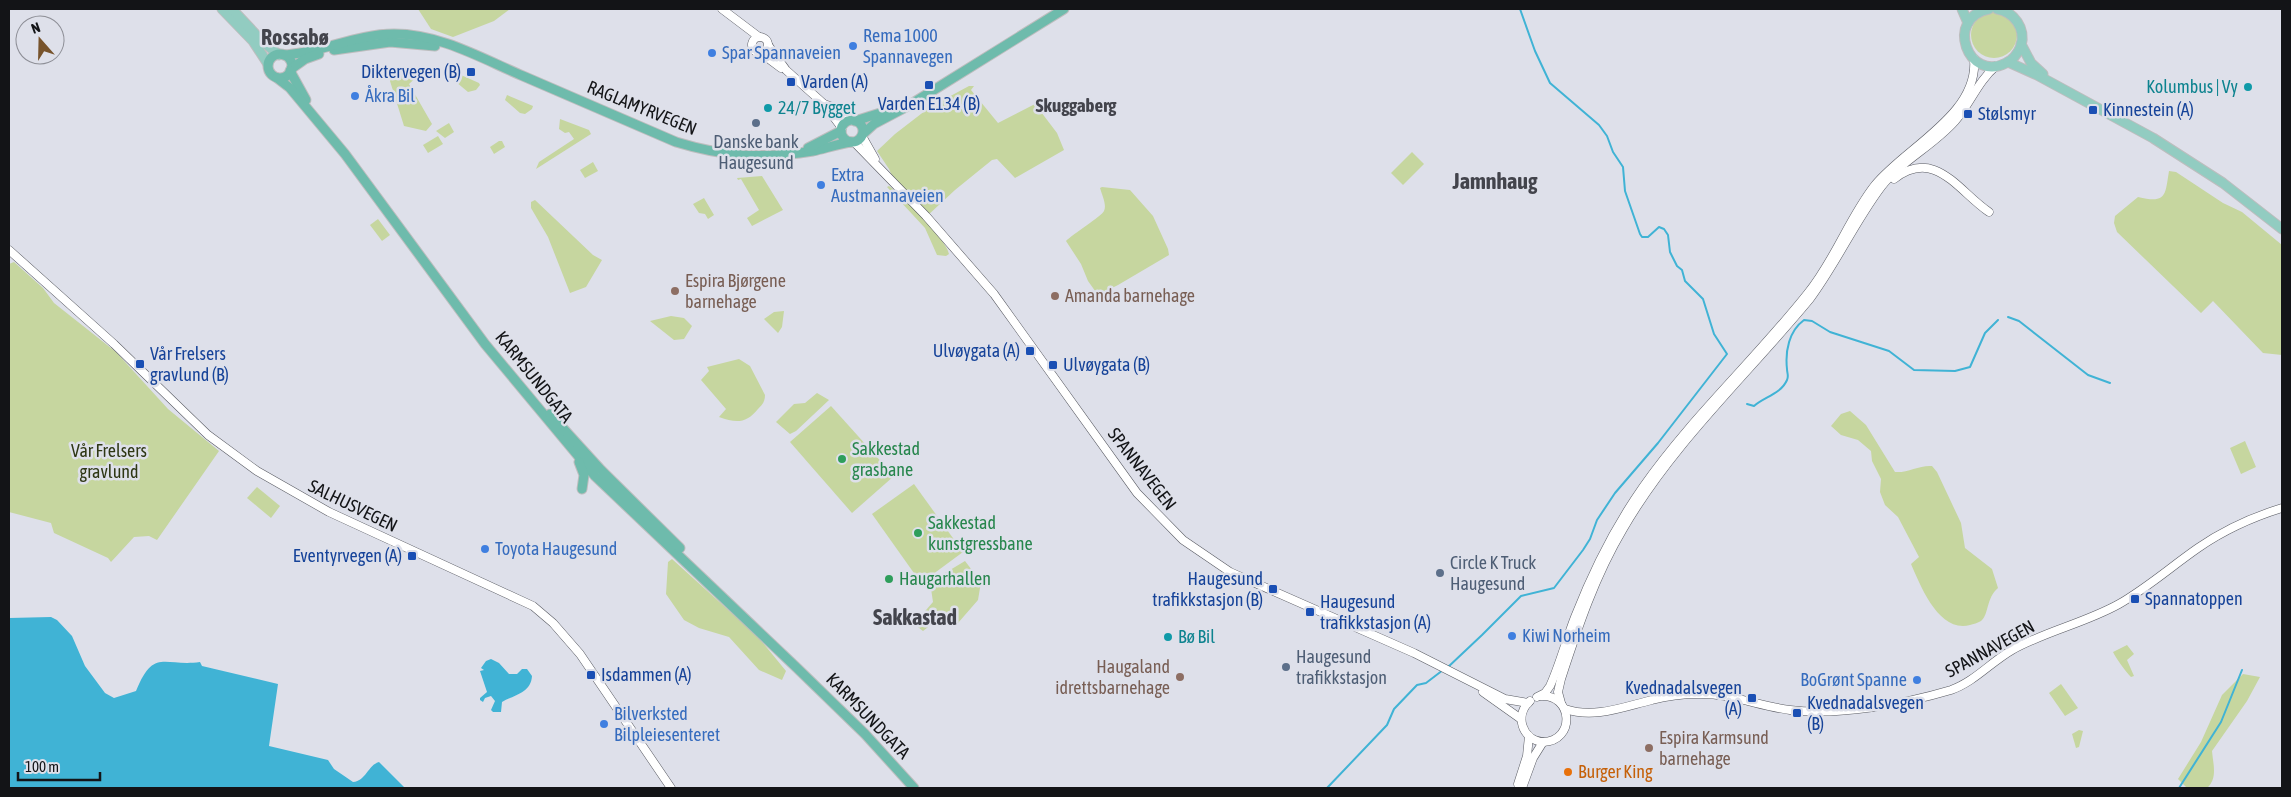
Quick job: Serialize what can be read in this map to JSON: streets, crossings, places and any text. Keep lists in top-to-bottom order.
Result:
{
  "streets": {
    "highway": ["RAGLAMYRVEGEN", "KARMSUNDGATA"],
    "main road": ["SPANNAVEGEN", "SALHUSVEGEN"]
  },
  "crossings": [
    ["RAGLAMYRVEGEN", "KARMSUNDGATA"],
    ["RAGLAMYRVEGEN", "SPANNAVEGEN"]
  ],
  "districts": [
    "Rossabø",
    "Skuggaberg",
    "Jamnhaug",
    "Sakkastad"
  ],
  "parks": ["Vår Frelsers gravlund"],
  "places": {
    "other": [
      "Rema 1000 Spannavegen",
      "Spar Spannaveien",
      "Kolumbus | Vy",
      "Åkra Bil",
      "24/7 Bygget",
      "Danske bank Haugesund",
      "Extra Austmannaveien",
      "Espira Bjørgene barnehage",
      "Amanda barnehage",
      "Sakkestad grasbane",
      "Sakkestad kunstgressbane",
      "Toyota Haugesund",
      "Circle K Truck Haugesund",
      "Haugarhallen",
      "Kiwi Norheim",
      "Bø Bil",
      "Haugesund trafikkstasjon",
      "Haugaland idrettsbarnehage",
      "BoGrønt Spanne",
      "Bilverksted Bilpleiesenteret",
      "Espira Karmsund barnehage",
      "Burger King"
    ],
    "transit": [
      "Diktervegen (B)",
      "Varden (A)",
      "Varden E134 (B)",
      "Kinnestein (A)",
      "Stølsmyr",
      "Ulvøygata (A)",
      "Vår Frelsers gravlund (B)",
      "Ulvøygata (B)",
      "Eventyrvegen (A)",
      "Haugesund trafikkstasjon (B)",
      "Spannatoppen",
      "Haugesund trafikkstasjon (A)",
      "Isdammen (A)",
      "Kvednadalsvegen (A)",
      "Kvednadalsvegen (B)"
    ]
  },
  "scale_bar": "100 m",
  "north": "top"
}
